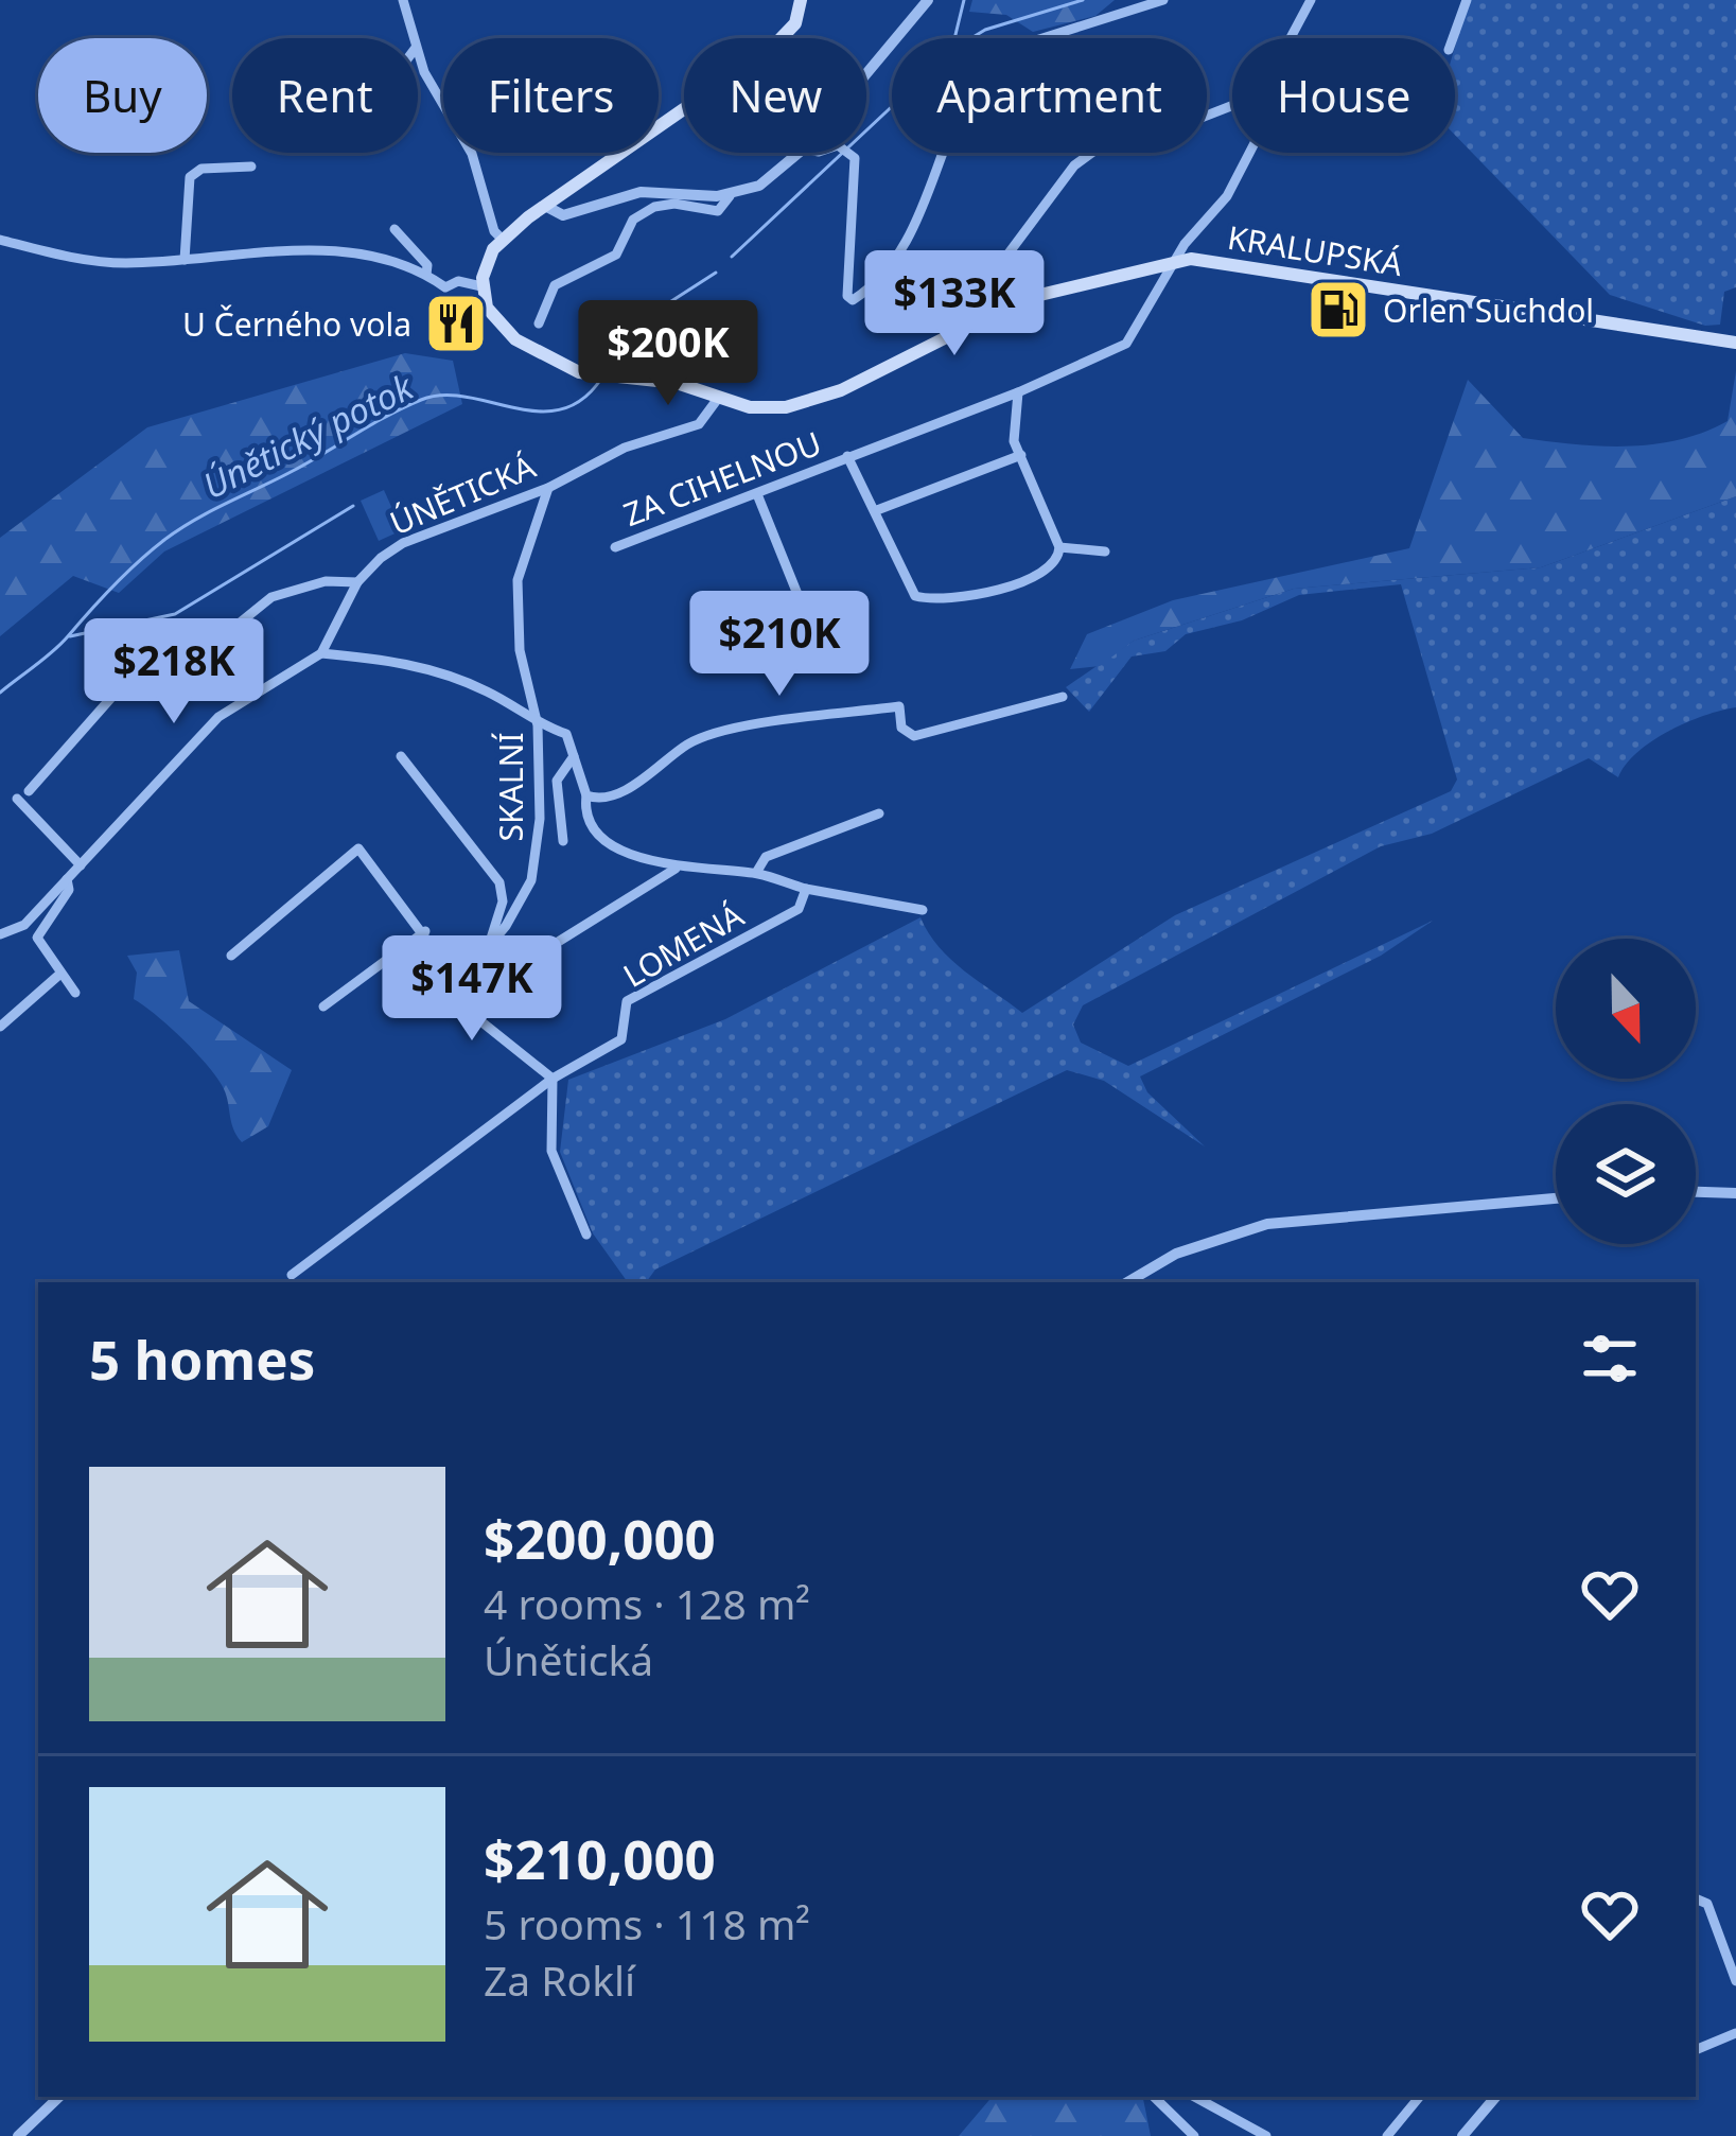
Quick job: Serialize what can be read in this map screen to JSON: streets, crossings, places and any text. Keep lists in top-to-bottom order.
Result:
{
  "streets": {
    "main road": ["KRALUPSKÁ"],
    "street": [
      "ZA CIHELNOU",
      "ÚNĚTICKÁ",
      "SKALNÍ",
      "LOMENÁ"
    ]
  },
  "crossings": [
    ["KRALUPSKÁ", "ZA CIHELNOU"],
    ["KRALUPSKÁ", "ÚNĚTICKÁ"],
    ["ÚNĚTICKÁ", "SKALNÍ"]
  ],
  "water": ["Únětický potok"],
  "places": {
    "fuel station": ["Orlen Suchdol"],
    "restaurant": ["U Černého vola"]
  },
  "north": "bottom",
  "page": {
    "chip": [
      "Buy",
      "Rent",
      "Filters",
      "New",
      "Apartment",
      "House"
    ],
    "price": [
      "$133K",
      "$200K",
      "$210K",
      "$218K",
      "$147K"
    ],
    "heading": "5 homes",
    "list": [
      {
        "name": "$200,000",
        "note": "4 rooms · 128 m² · Únětická"
      },
      {
        "name": "$210,000",
        "note": "5 rooms · 118 m² · Za Roklí"
      }
    ]
  }
}
